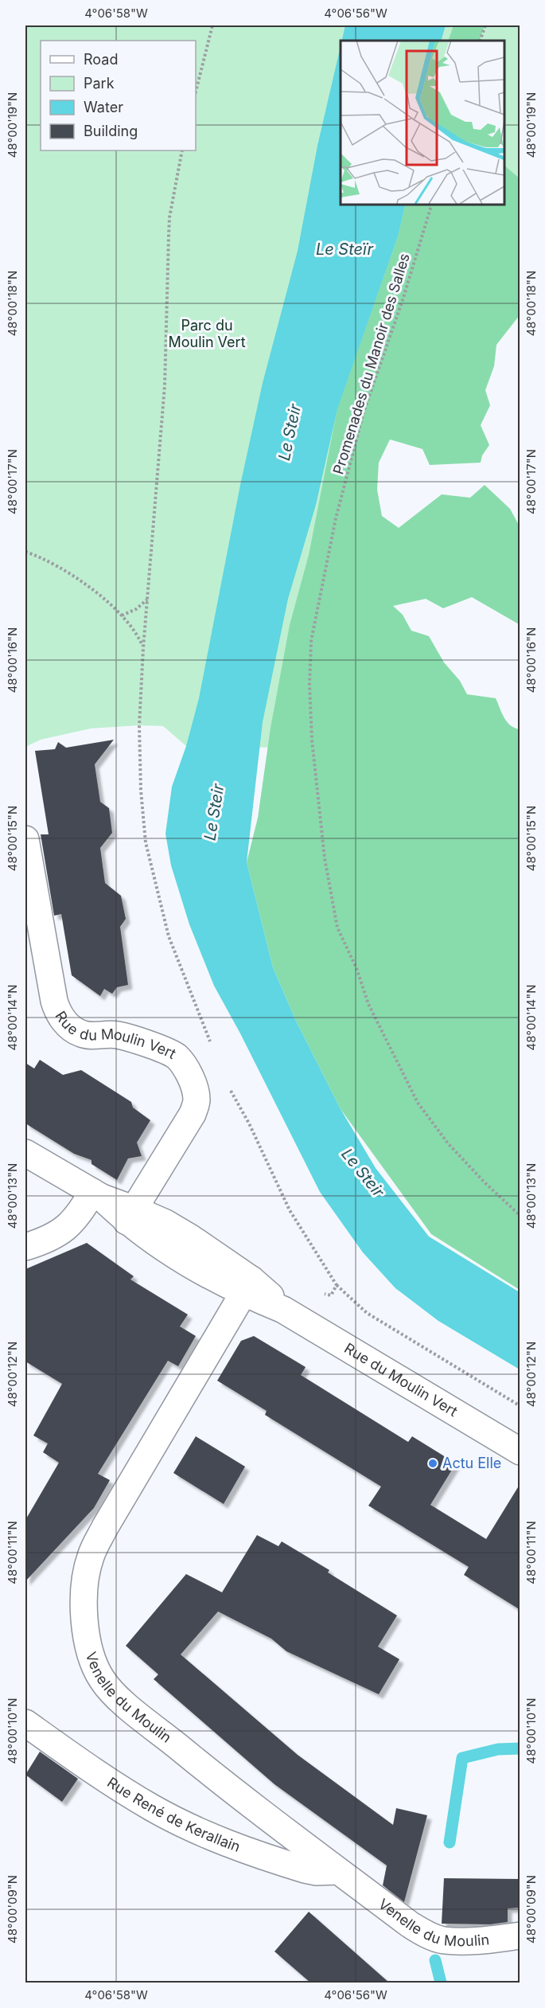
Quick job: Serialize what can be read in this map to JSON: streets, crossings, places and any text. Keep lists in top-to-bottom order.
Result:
{
  "streets": {
    "street": ["Rue du Moulin Vert", "Venelle du Moulin", "Rue René de Kerallain"],
    "path": ["Promenades du Manoir des Salles"]
  },
  "crossings": [
    ["Rue du Moulin Vert", "Venelle du Moulin"],
    ["Venelle du Moulin", "Rue René de Kerallain"]
  ],
  "water": ["Le Steïr", "Le Steir"],
  "parks": ["Parc du Moulin Vert"],
  "places": ["Actu Elle"],
  "legend": [
    "Road",
    "Park",
    "Water",
    "Building"
  ],
  "coordinates": [
    "4°06'58\"W",
    "4°06'56\"W",
    "48°00'19\"N",
    "48°00'18\"N",
    "48°00'17\"N",
    "48°00'16\"N",
    "48°00'15\"N",
    "48°00'14\"N",
    "48°00'13\"N",
    "48°00'12\"N",
    "48°00'11\"N",
    "48°00'10\"N",
    "48°00'09\"N"
  ]
}
